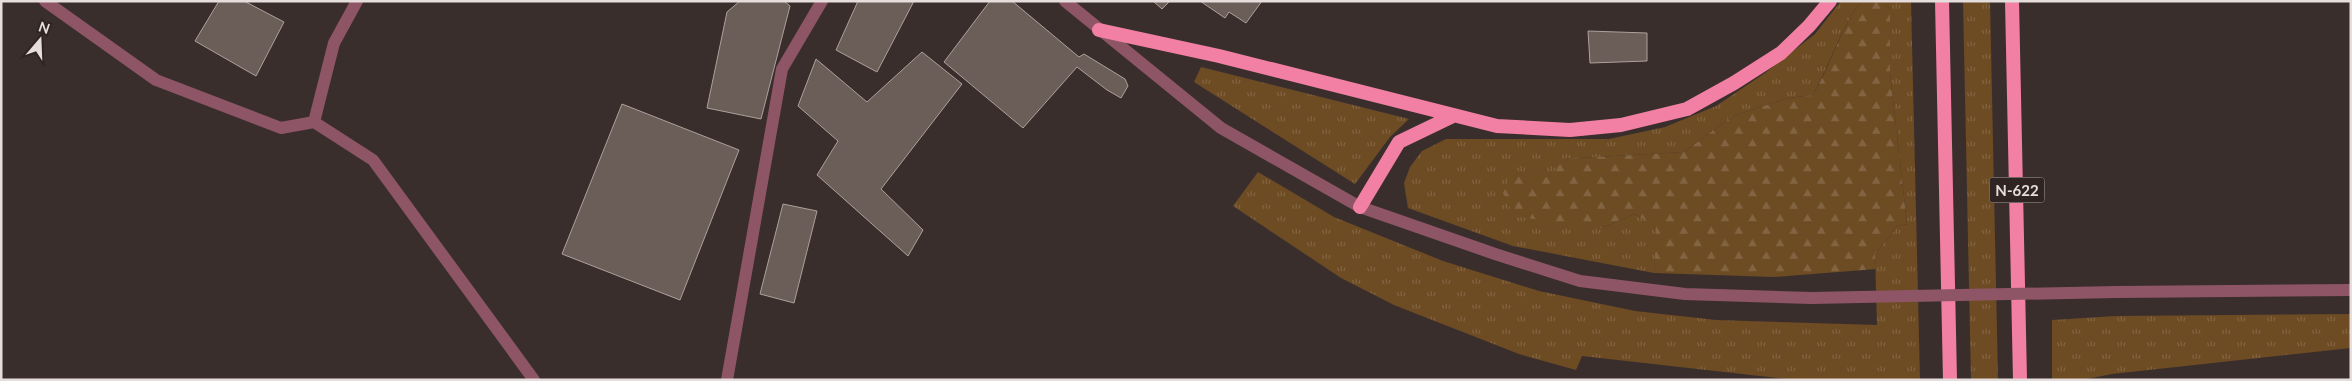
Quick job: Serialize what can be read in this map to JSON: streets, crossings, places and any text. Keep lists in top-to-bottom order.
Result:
{
  "streets": {
    "highway": ["N-622"]
  },
  "north": "top"
}
